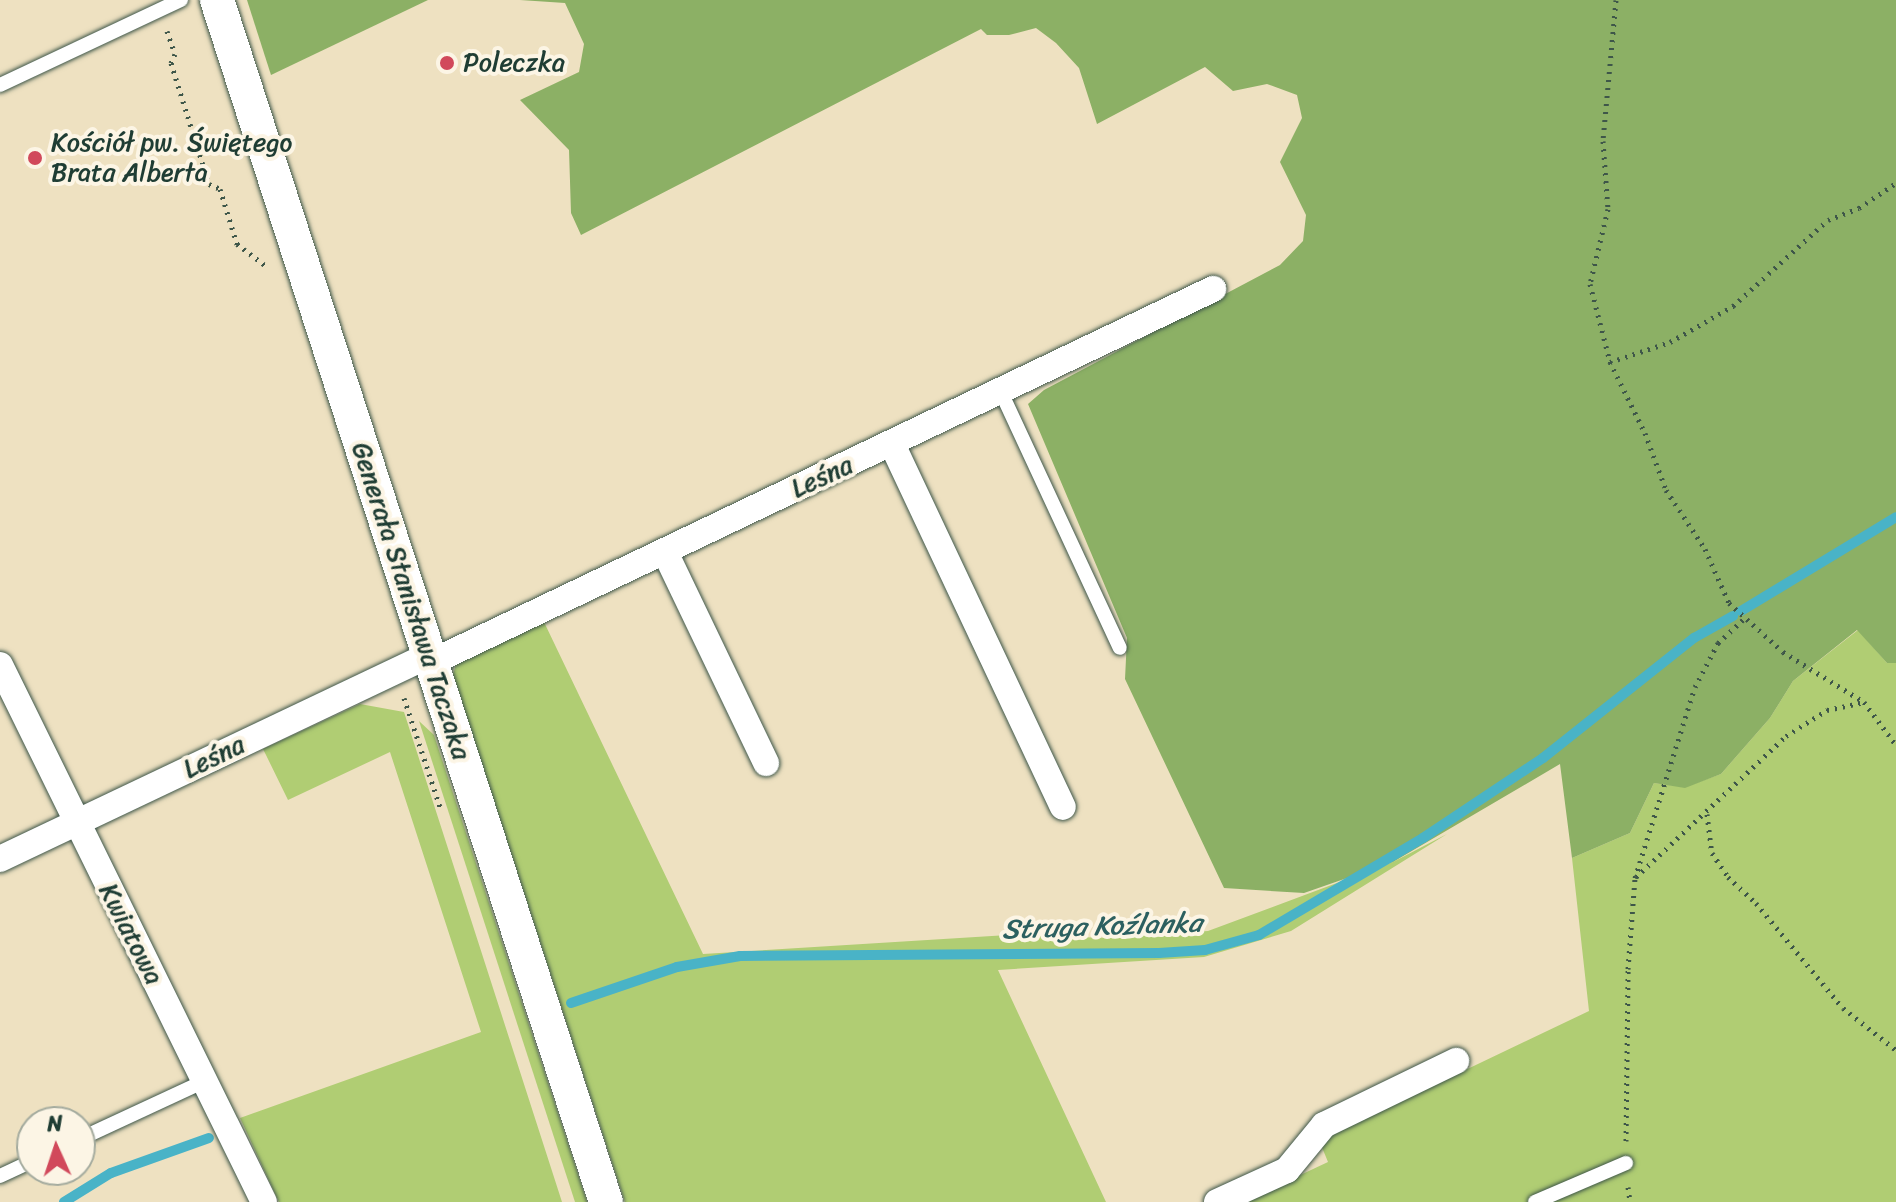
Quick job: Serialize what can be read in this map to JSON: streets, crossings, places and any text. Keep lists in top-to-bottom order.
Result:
{
  "streets": {
    "street": ["Leśna", "Generała Stanisława Taczaka", "Kwiatowa"]
  },
  "crossings": [
    ["Leśna", "Generała Stanisława Taczaka"],
    ["Leśna", "Kwiatowa"]
  ],
  "water": ["Struga Koźlanka"],
  "places": ["Poleczka", "Kościół pw. Świętego Brata Alberta"],
  "north": "top"
}
